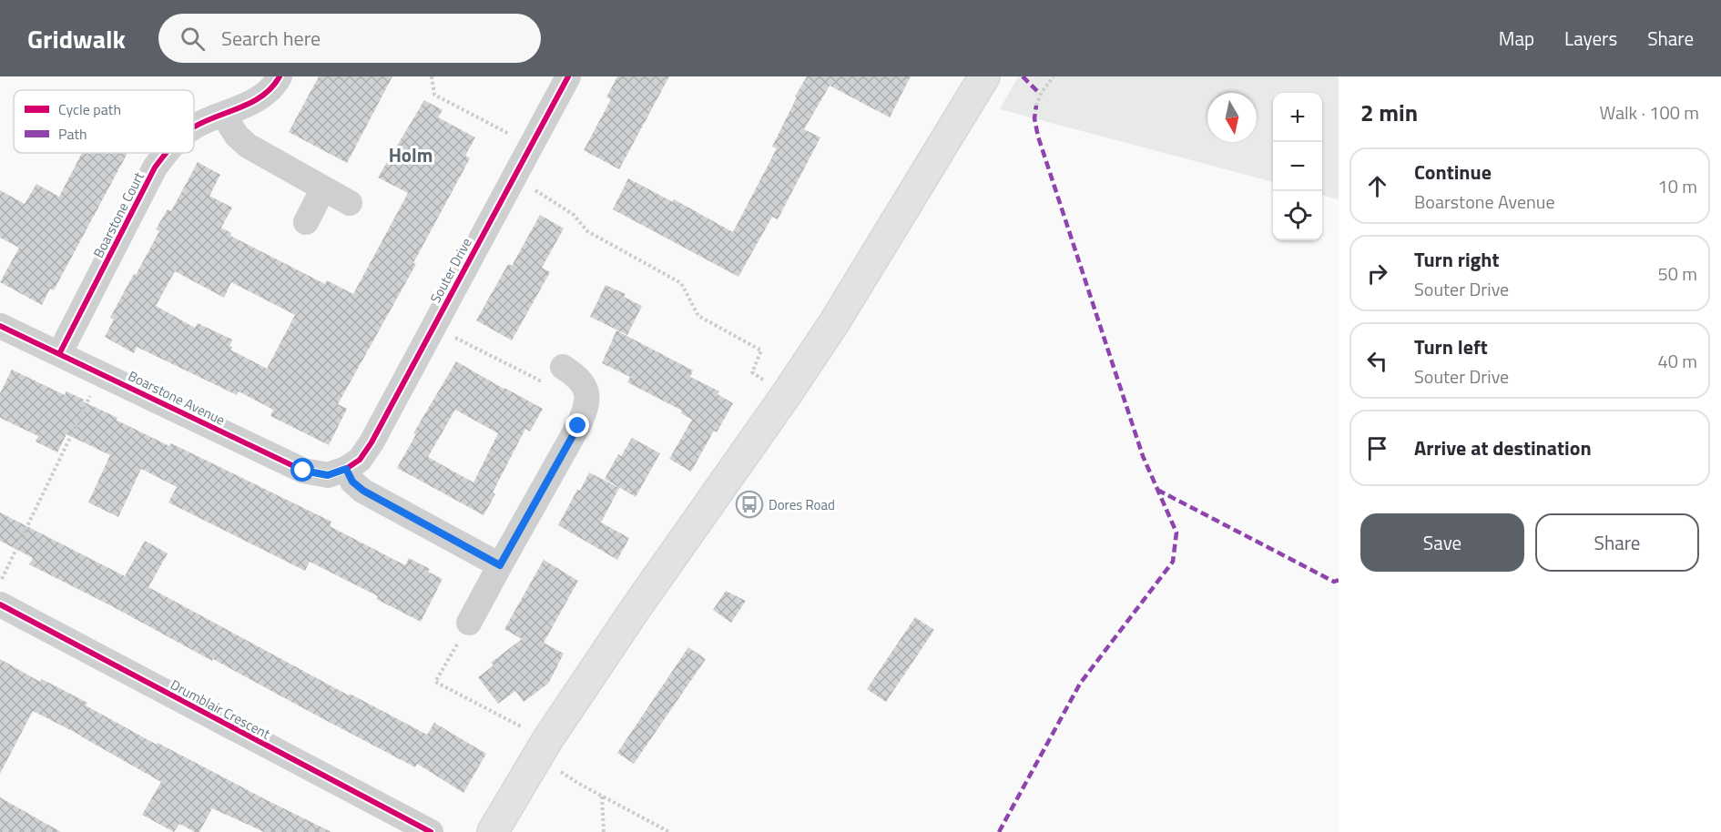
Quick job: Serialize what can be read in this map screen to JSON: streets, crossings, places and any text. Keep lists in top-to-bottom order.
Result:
{
  "streets": {
    "street": [
      "Boarstone Court",
      "Souter Drive",
      "Boarstone Avenue",
      "Drumblair Crescent"
    ]
  },
  "crossings": [
    ["Boarstone Court", "Boarstone Avenue"],
    ["Souter Drive", "Boarstone Avenue"]
  ],
  "districts": ["Holm"],
  "places": {
    "bus stop": ["Dores Road"]
  },
  "legend": ["Cycle path", "Path"],
  "north": "bottom",
  "page": {
    "header": "Gridwalk",
    "search": "Search here",
    "nav": ["Map", "Layers", "Share"],
    "heading": ["2 min", "Walk · 100 m"],
    "map_buttons": ["+", "−"],
    "list": [
      ["Continue", "Boarstone Avenue", "10 m"],
      ["Turn right", "Souter Drive", "50 m"],
      ["Turn left", "Souter Drive", "40 m"],
      "Arrive at destination"
    ],
    "buttons": ["Save", "Share"]
  }
}
